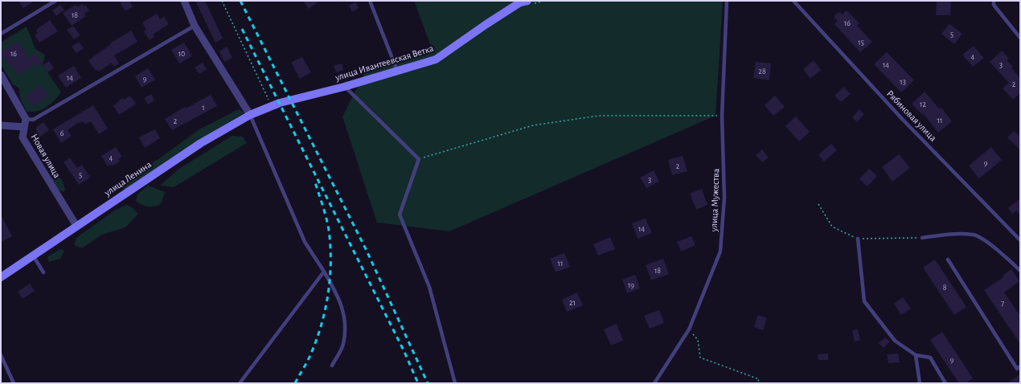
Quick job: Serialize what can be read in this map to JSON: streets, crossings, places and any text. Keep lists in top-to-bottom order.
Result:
{
  "streets": {
    "main road": ["улица Ивантеевская Ветка", "улица Ленина"],
    "street": ["Новая улица"],
    "lane": ["Рябиновая улица", "улица Мужества"]
  },
  "crossings": [
    ["улица Ивантеевская Ветка", "улица Ленина"],
    ["Новая улица", "улица Ленина"]
  ],
  "house_numbers": [
    "18",
    "16",
    "5",
    "15",
    "16",
    "10",
    "4",
    "14",
    "3",
    "28",
    "14",
    "9",
    "13",
    "2",
    "12",
    "1",
    "11",
    "2",
    "6",
    "4",
    "9",
    "2",
    "5",
    "3",
    "14",
    "11",
    "18",
    "19",
    "8",
    "21",
    "7",
    "9"
  ]
}
